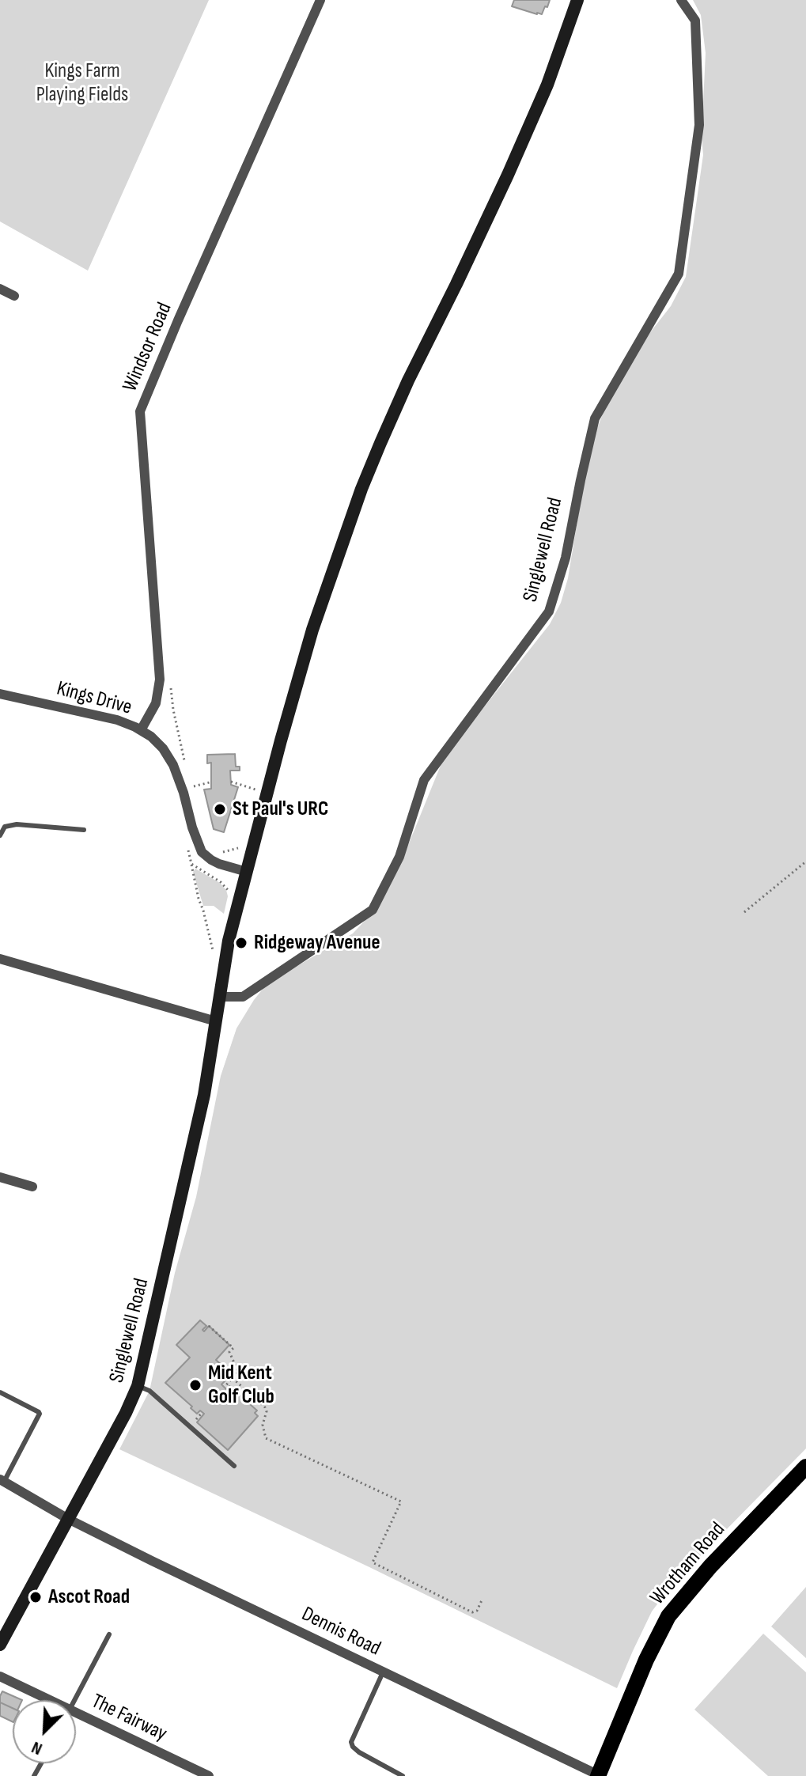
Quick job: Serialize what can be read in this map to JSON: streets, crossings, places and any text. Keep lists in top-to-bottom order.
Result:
{
  "streets": {
    "main road": ["Wrotham Road"],
    "street": [
      "Windsor Road",
      "Singlewell Road",
      "Kings Drive",
      "Dennis Road",
      "The Fairway"
    ]
  },
  "crossings": [
    ["Windsor Road", "Kings Drive"],
    ["Singlewell Road", "Kings Drive"],
    ["Singlewell Road", "Dennis Road"],
    ["Wrotham Road", "Dennis Road"]
  ],
  "parks": ["Kings Farm Playing Fields"],
  "places": [
    "St Paul's URC",
    "Ridgeway Avenue",
    "Mid Kent Golf Club",
    "Ascot Road"
  ],
  "north": "bottom left"
}
